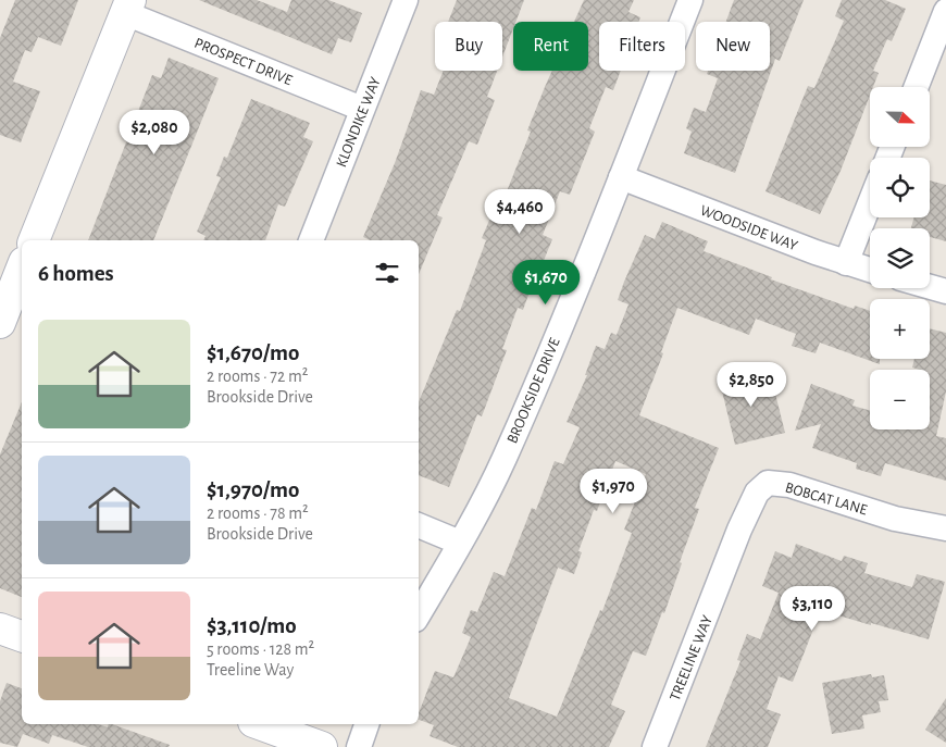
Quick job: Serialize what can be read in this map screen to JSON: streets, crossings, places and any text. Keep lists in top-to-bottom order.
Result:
{
  "streets": {
    "street": [
      "PROSPECT DRIVE",
      "KLONDIKE WAY",
      "WOODSIDE WAY",
      "BROOKSIDE DRIVE",
      "BOBCAT LANE",
      "TREELINE WAY"
    ]
  },
  "crossings": [
    ["PROSPECT DRIVE", "KLONDIKE WAY"],
    ["WOODSIDE WAY", "BROOKSIDE DRIVE"],
    ["BOBCAT LANE", "TREELINE WAY"]
  ],
  "north": "right",
  "page": {
    "chip": [
      "Buy",
      "Rent",
      "Filters",
      "New"
    ],
    "map_buttons": ["+", "−"],
    "price": [
      "$2,080",
      "$4,460",
      "$1,670",
      "$2,850",
      "$1,970",
      "$3,110"
    ],
    "heading": "6 homes",
    "list": [
      {
        "name": "$1,670/mo",
        "note": "2 rooms · 72 m² · Brookside Drive"
      },
      {
        "name": "$1,970/mo",
        "note": "2 rooms · 78 m² · Brookside Drive"
      },
      {
        "name": "$3,110/mo",
        "note": "5 rooms · 128 m² · Treeline Way"
      }
    ]
  }
}
